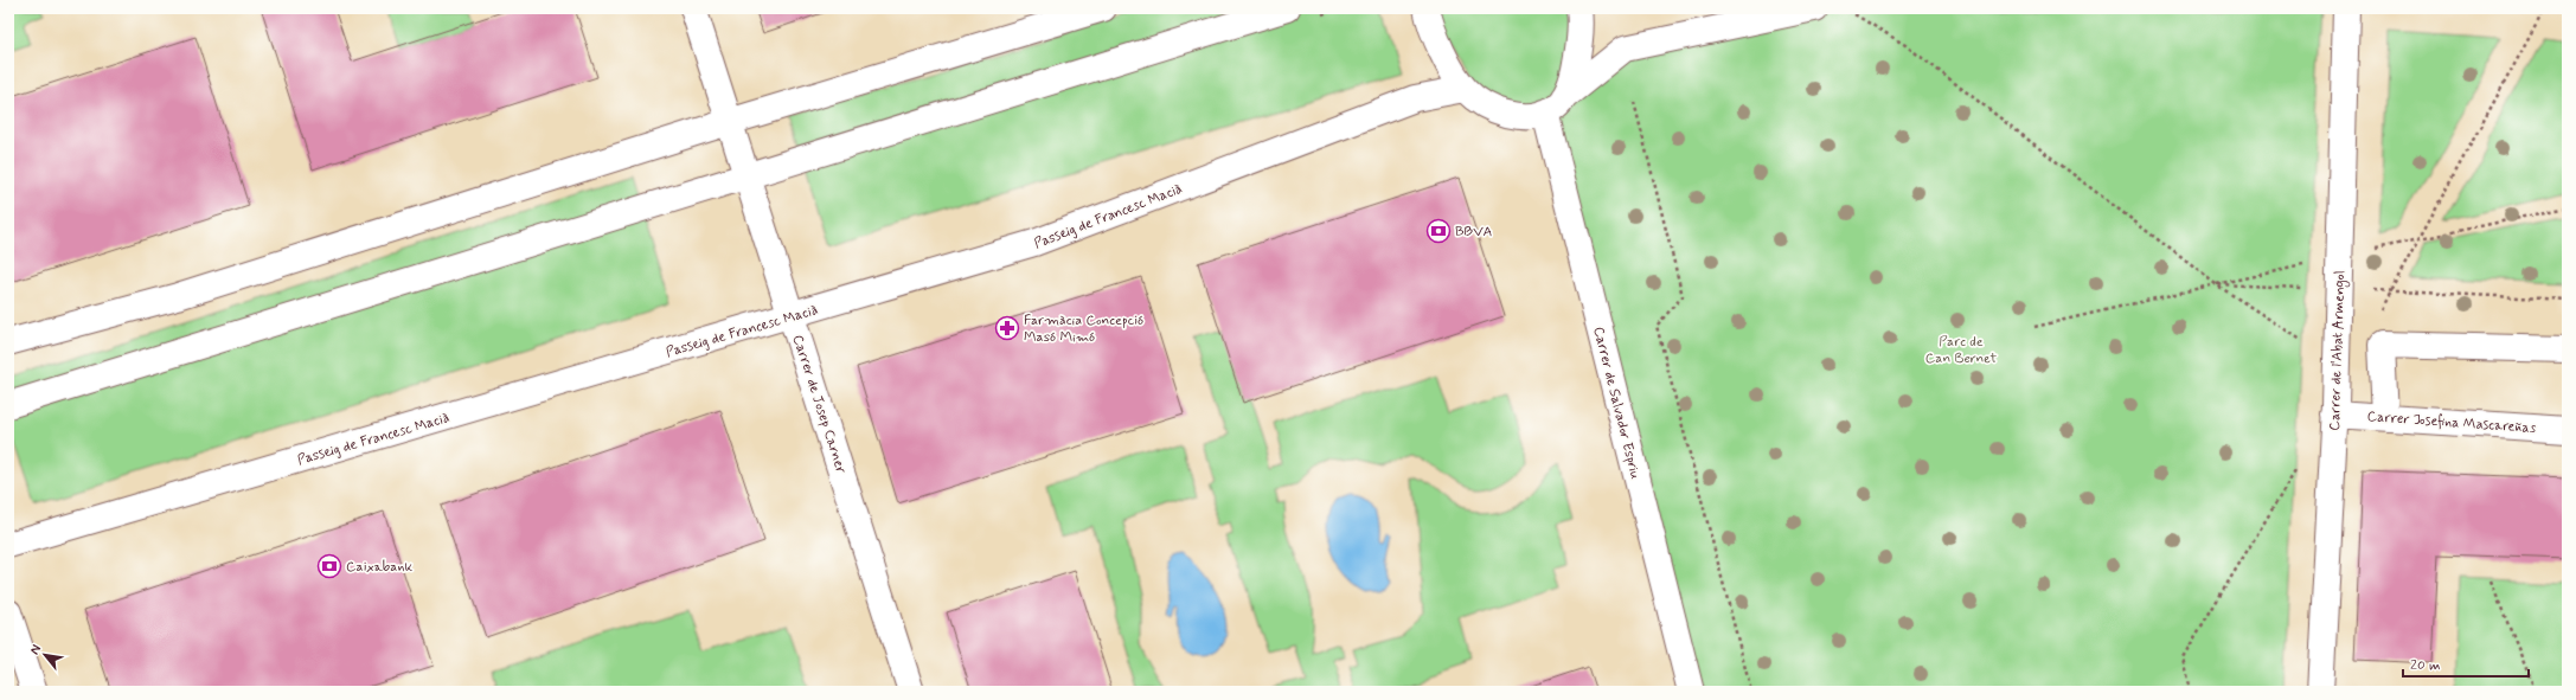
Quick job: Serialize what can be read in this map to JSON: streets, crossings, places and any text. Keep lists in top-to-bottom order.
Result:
{
  "streets": {
    "street": [
      "Passeig de Francesc Macià",
      "Carrer de l'Abat Armengol",
      "Carrer de Salvador Espriu",
      "Carrer de Josep Carner",
      "Carrer Josefina Mascareñas"
    ]
  },
  "crossings": [
    ["Passeig de Francesc Macià", "Carrer de Josep Carner"],
    ["Carrer de l'Abat Armengol", "Carrer Josefina Mascareñas"]
  ],
  "parks": ["Parc de Can Bernet"],
  "places": {
    "bank": ["BBVA", "Caixabank"],
    "pharmacy": ["Farmàcia Concepció Masó Mimó"]
  },
  "scale_bar": "20 m",
  "north": "top left"
}
